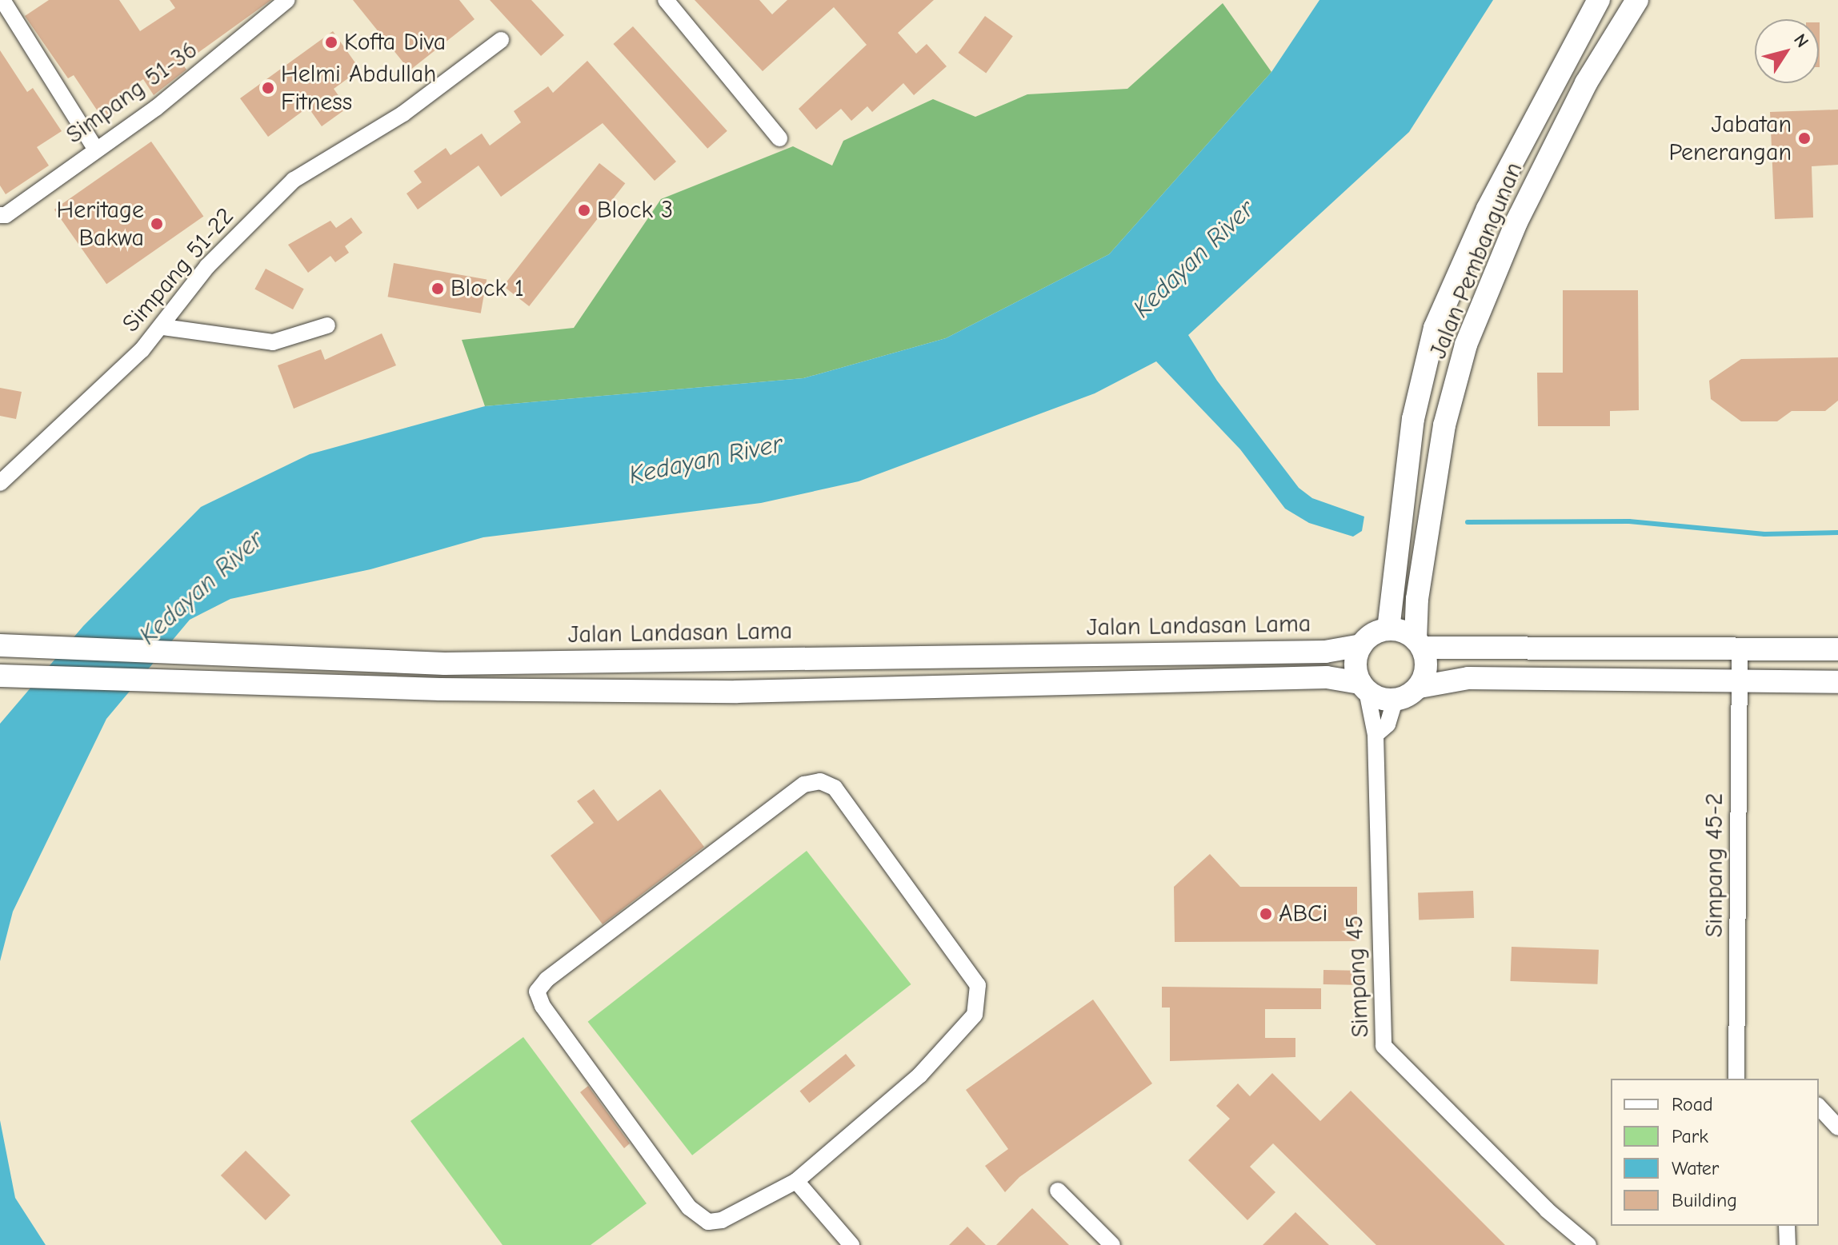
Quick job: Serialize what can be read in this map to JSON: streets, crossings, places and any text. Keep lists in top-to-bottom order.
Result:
{
  "streets": {
    "main road": ["Jalan Pembangunan", "Jalan Landasan Lama"],
    "street": [
      "Simpang 51-36",
      "Simpang 51-22",
      "Simpang 45-2",
      "Simpang 45"
    ]
  },
  "crossings": [
    ["Jalan Pembangunan", "Jalan Landasan Lama"],
    ["Jalan Pembangunan", "Simpang 45"],
    ["Jalan Landasan Lama", "Simpang 45"]
  ],
  "water": ["Kedayan River"],
  "places": [
    "Kofta Diva",
    "Helmi Abdullah Fitness",
    "Jabatan Penerangan",
    "Block 3",
    "Heritage Bakwa",
    "Block 1",
    "ABCi"
  ],
  "legend": [
    "Road",
    "Park",
    "Water",
    "Building"
  ],
  "north": "top right"
}
